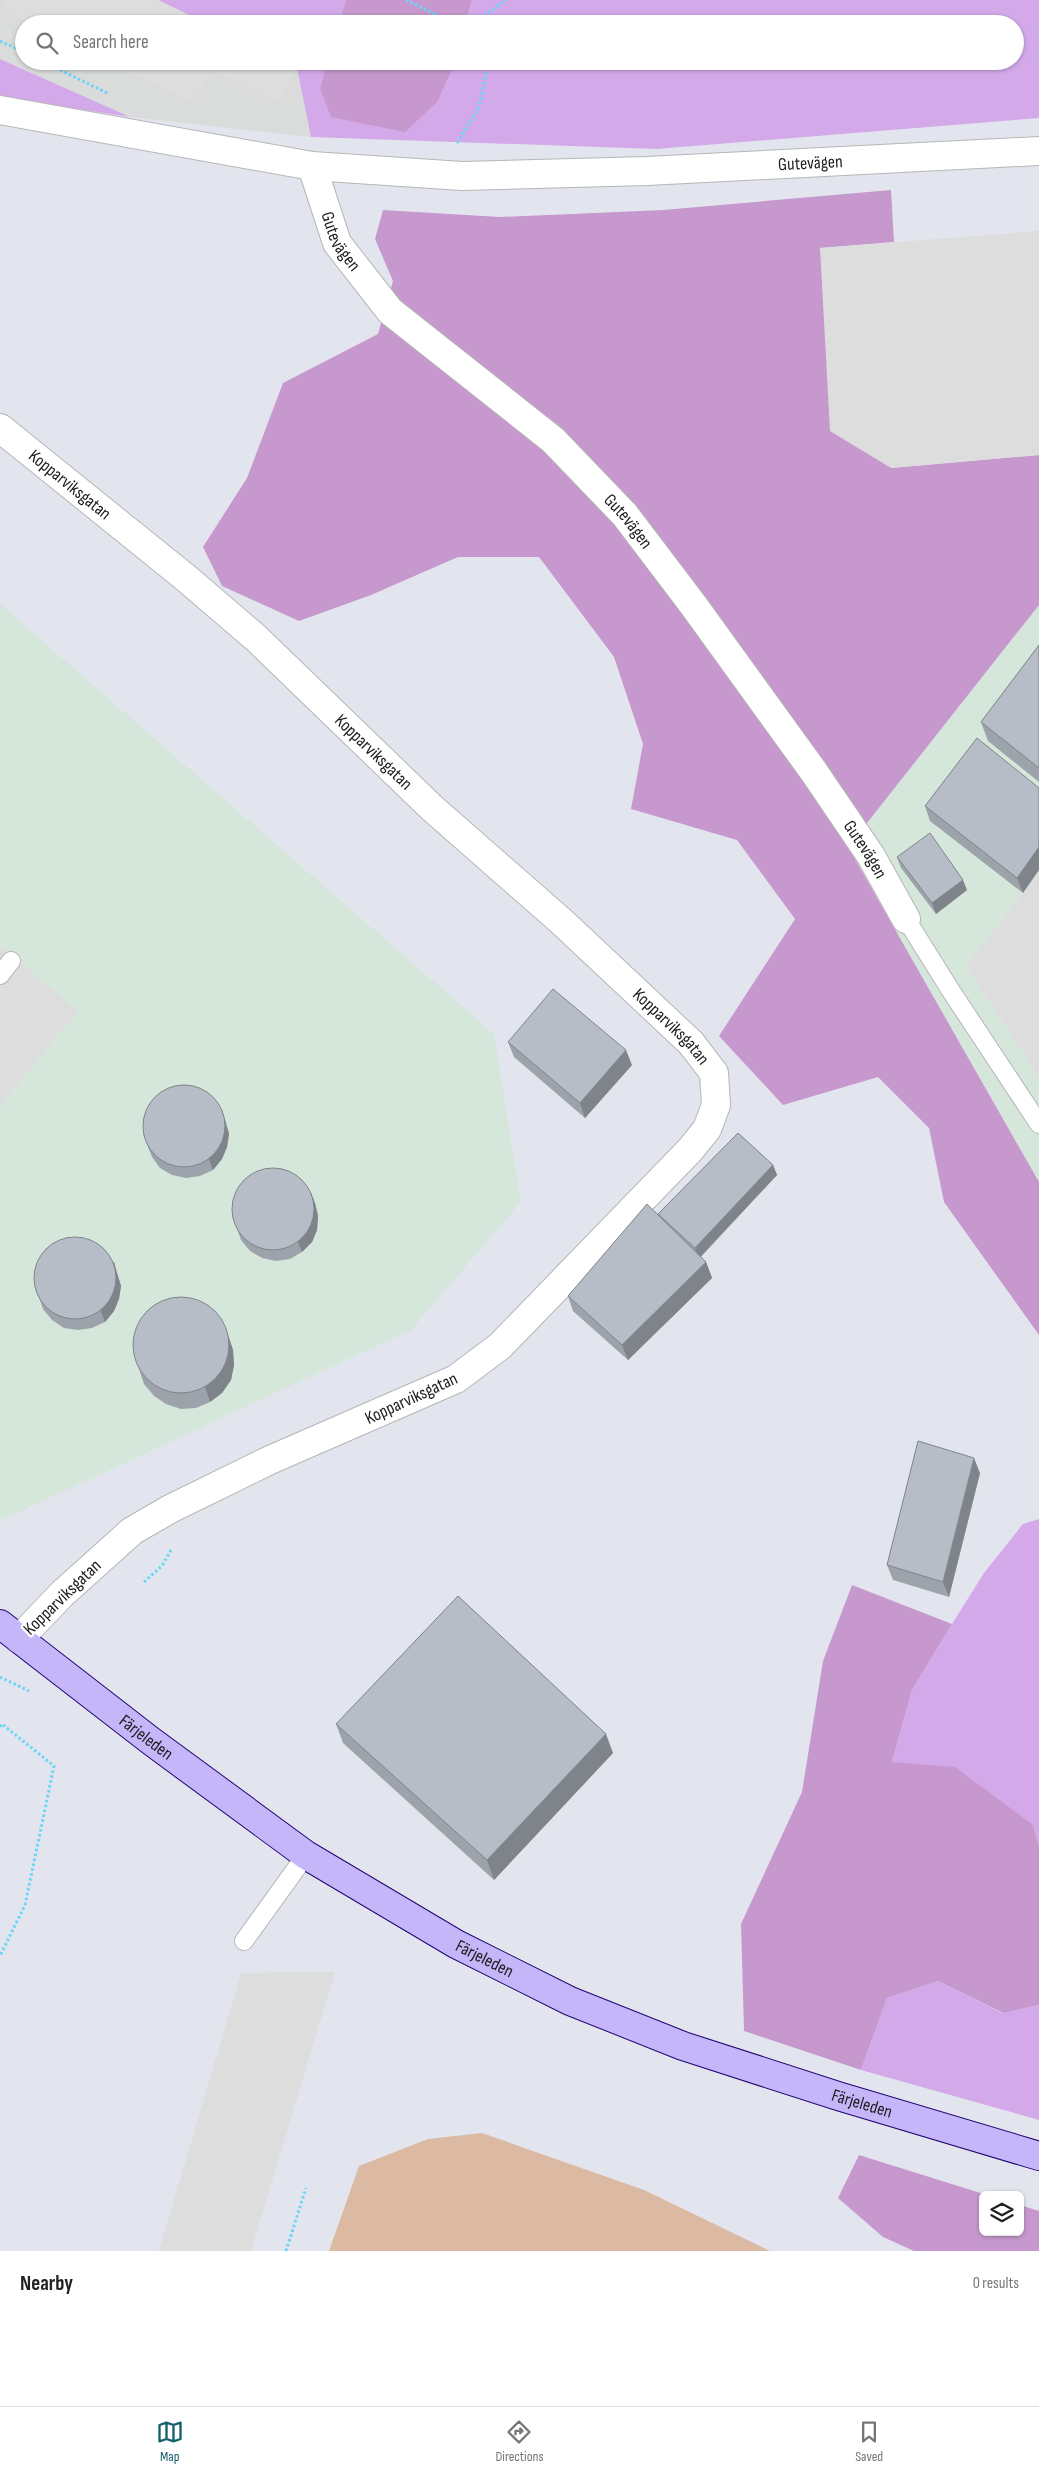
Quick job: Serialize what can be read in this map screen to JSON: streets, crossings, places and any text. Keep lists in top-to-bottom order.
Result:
{
  "streets": {
    "main road": ["Färjeleden"],
    "street": ["Gutevägen", "Kopparviksgatan"]
  },
  "crossings": [
    ["Kopparviksgatan", "Färjeleden"]
  ],
  "page": {
    "search": "Search here",
    "heading": ["Nearby", "0 results"],
    "nav": ["Map", "Directions", "Saved"]
  }
}
